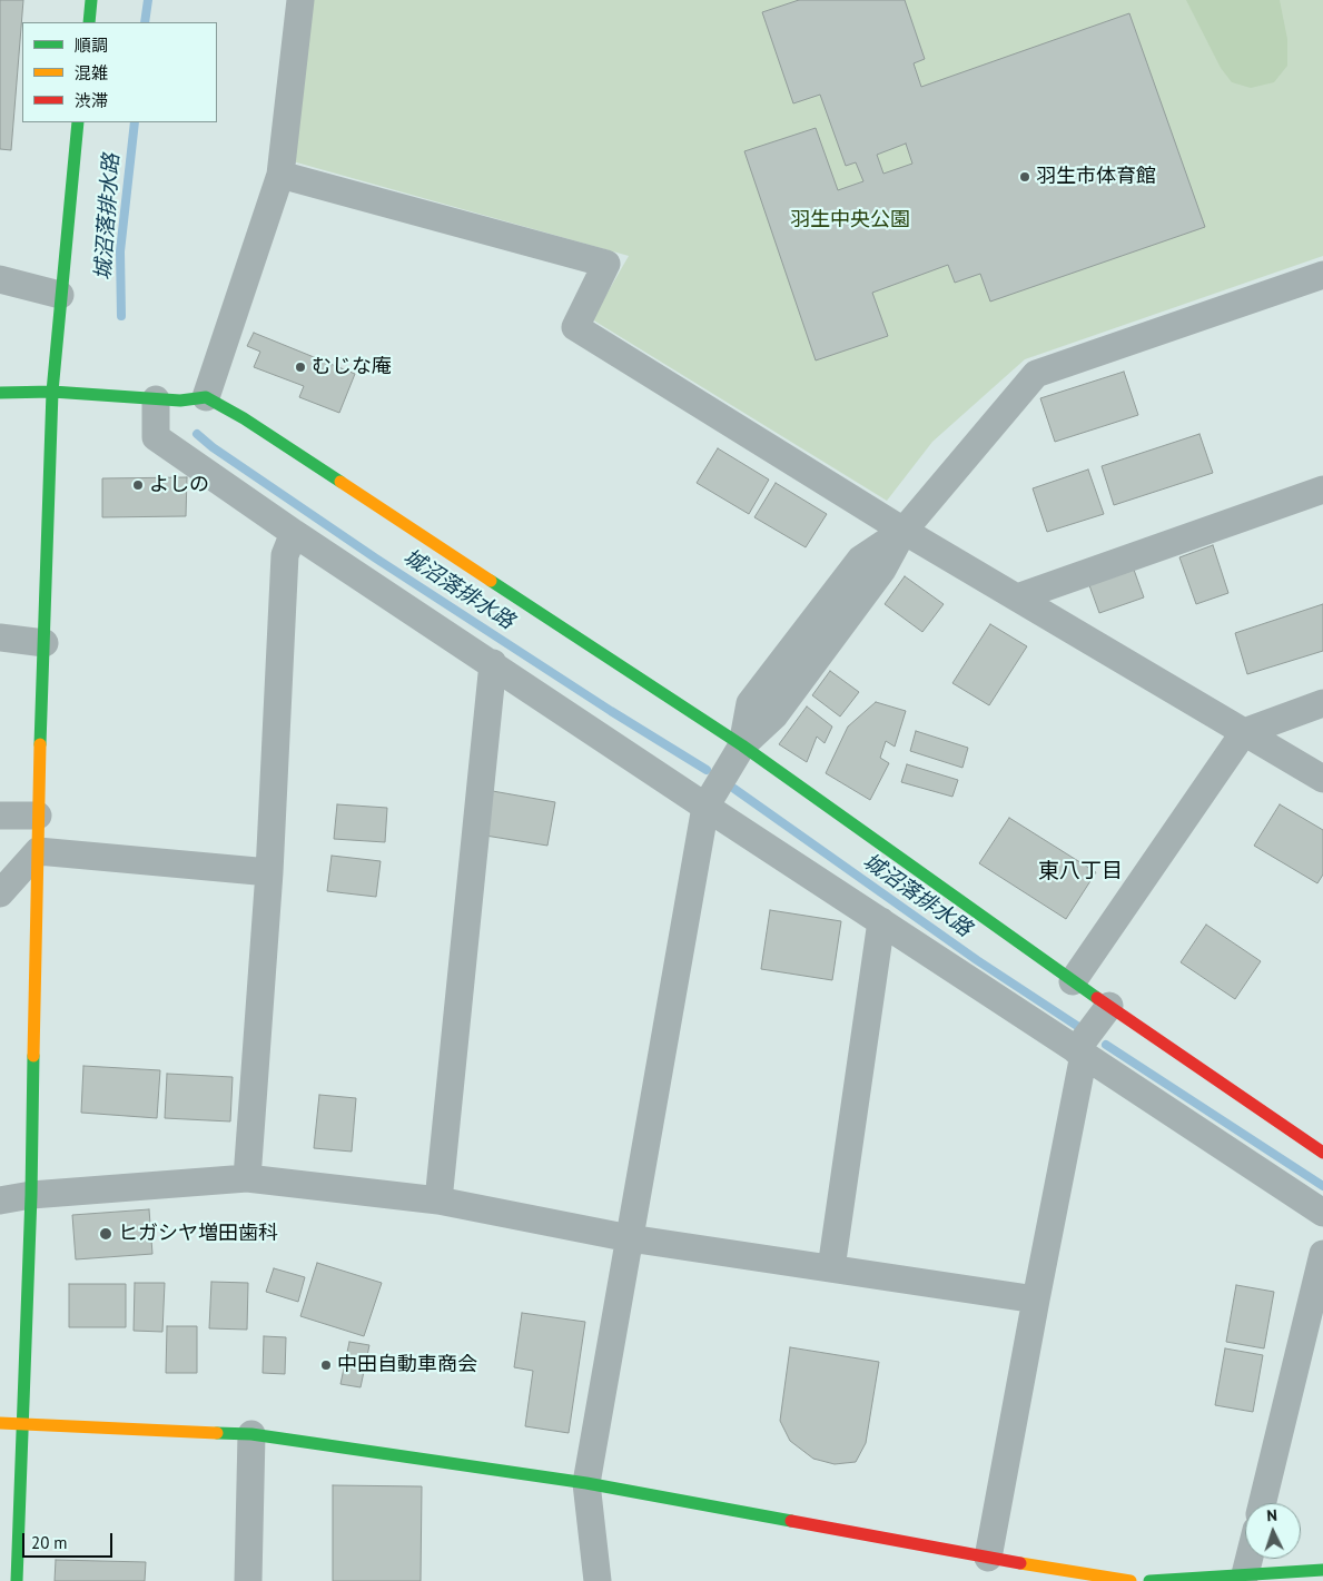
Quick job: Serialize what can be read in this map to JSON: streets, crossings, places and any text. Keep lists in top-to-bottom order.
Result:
{
  "districts": ["東八丁目"],
  "water": ["城沼落排水路"],
  "parks": ["羽生中央公園"],
  "places": [
    "羽生市体育館",
    "むじな庵",
    "よしの",
    "ヒガシヤ増田歯科",
    "中田自動車商会"
  ],
  "legend": ["順調", "混雑", "渋滞"],
  "scale_bar": "20 m",
  "north": "top"
}
